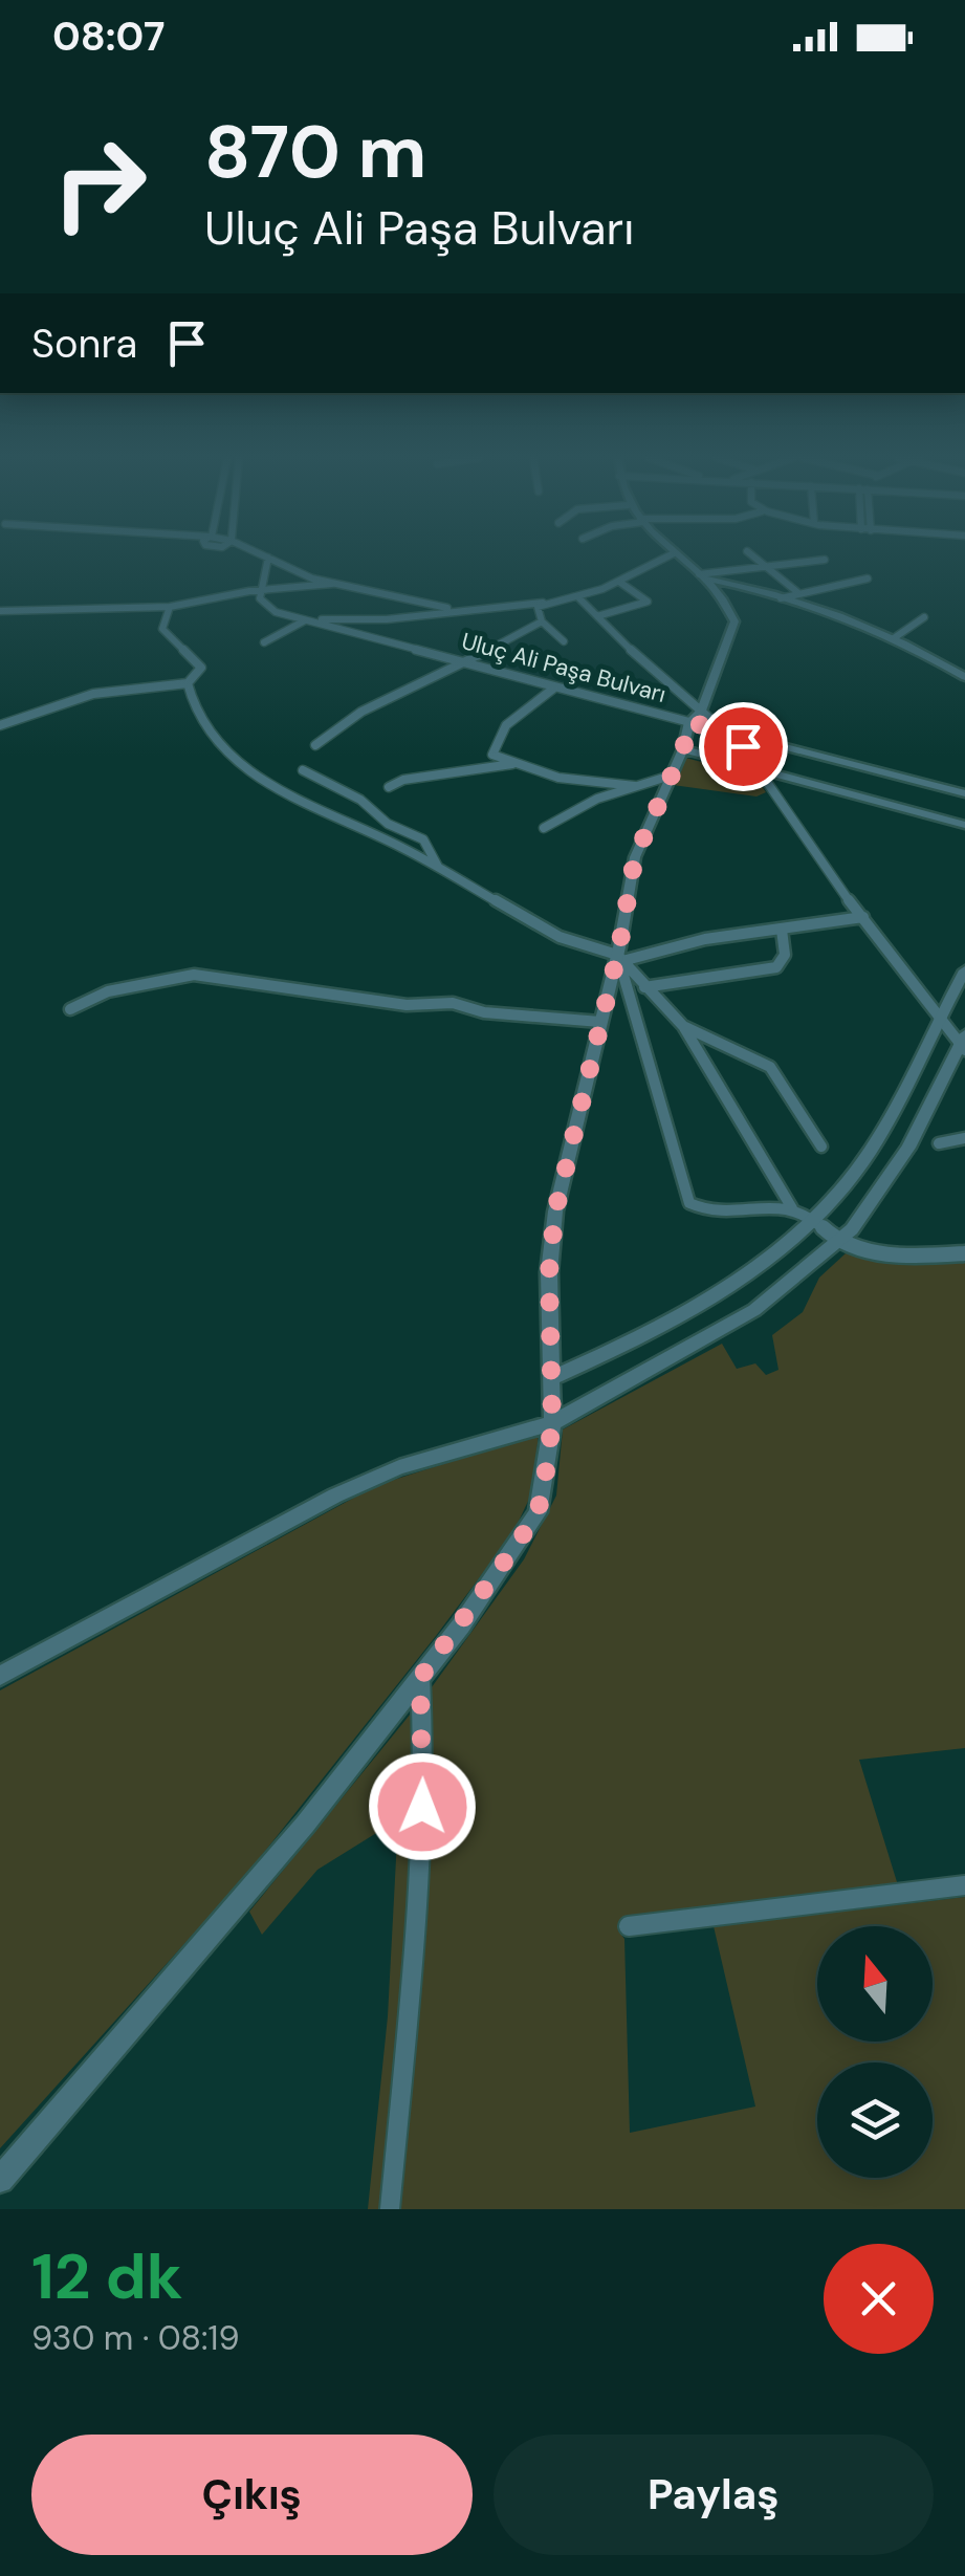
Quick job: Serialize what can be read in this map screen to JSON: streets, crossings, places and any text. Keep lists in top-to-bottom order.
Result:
{
  "streets": {
    "street": ["Uluç Ali Paşa Bulvarı"]
  },
  "north": "top",
  "page": {
    "status": "08:07",
    "turn": ["870 m", "Uluç Ali Paşa Bulvarı"],
    "then": "Sonra",
    "heading": ["12 dk", "930 m · 08:19"],
    "buttons": ["Çıkış", "Paylaş"]
  }
}
